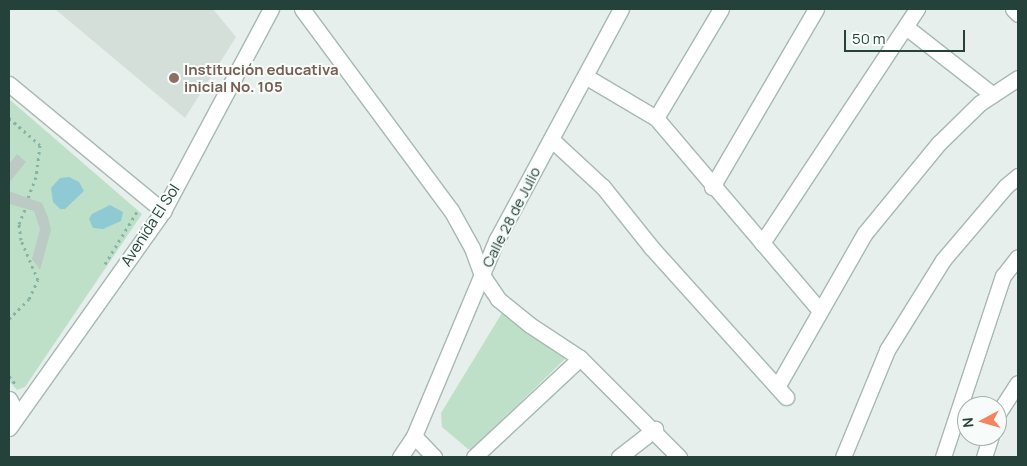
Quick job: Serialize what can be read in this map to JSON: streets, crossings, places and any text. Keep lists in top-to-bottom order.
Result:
{
  "streets": {
    "street": ["Calle 28 de Julio", "Avenida El Sol"]
  },
  "places": ["Institución educativa inicial No. 105"],
  "scale_bar": "50 m",
  "north": "left"
}
